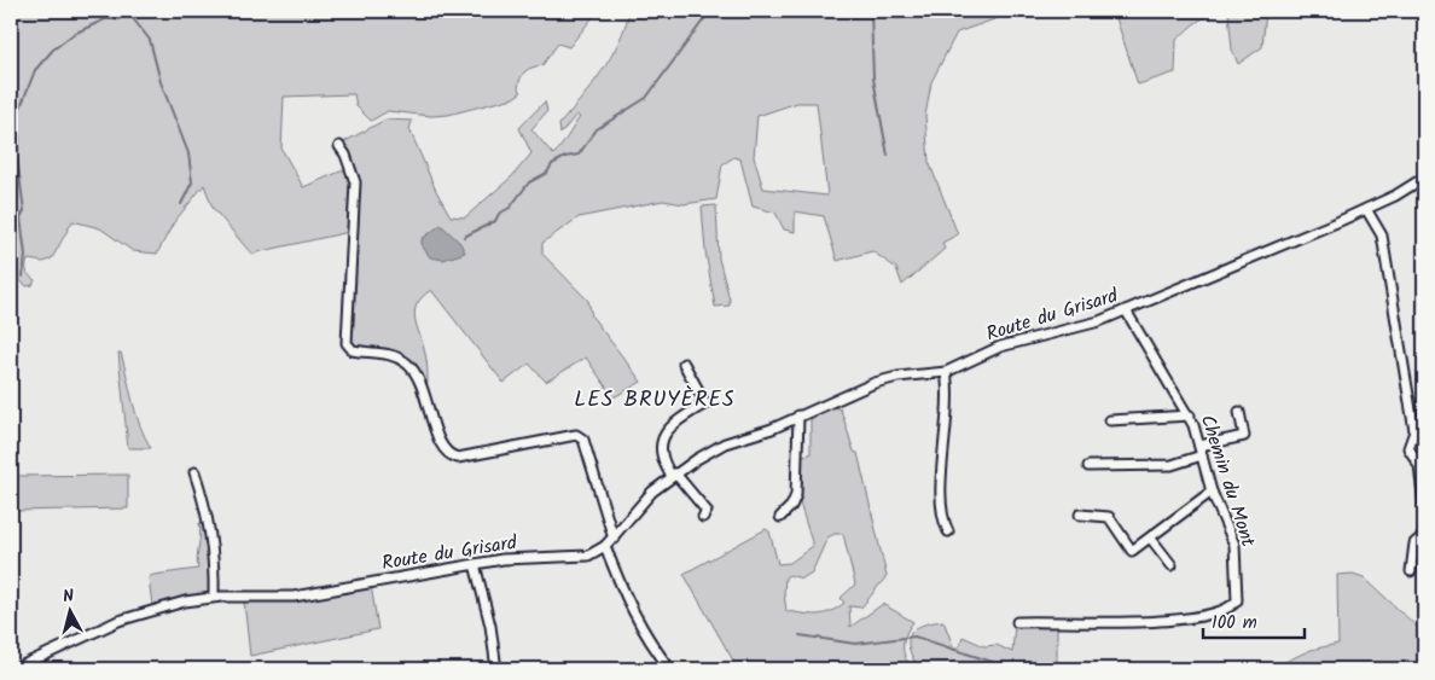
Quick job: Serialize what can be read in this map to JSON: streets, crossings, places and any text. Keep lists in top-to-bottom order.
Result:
{
  "streets": {
    "street": ["Route du Grisard", "Chemin du Mont"]
  },
  "crossings": [
    ["Route du Grisard", "Chemin du Mont"]
  ],
  "districts": ["LES BRUYÈRES"],
  "scale_bar": "100 m",
  "north": "top"
}
